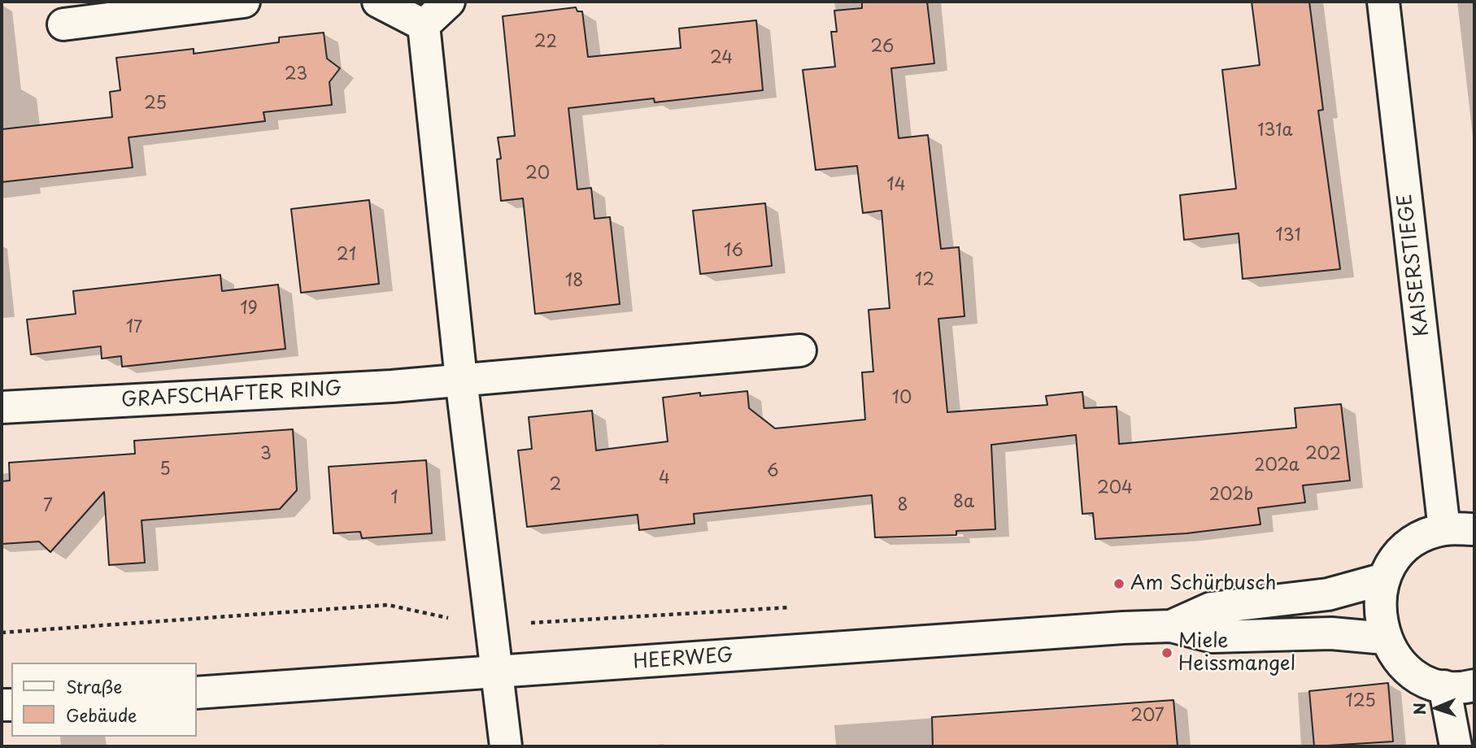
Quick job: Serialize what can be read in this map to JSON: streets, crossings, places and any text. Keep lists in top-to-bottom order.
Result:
{
  "streets": {
    "street": ["KAISERSTIEGE", "GRAFSCHAFTER RING", "HEERWEG"]
  },
  "places": ["Am Schürbusch", "Miele Heissmangel"],
  "house_numbers": [
    "22",
    "26",
    "24",
    "23",
    "25",
    "131a",
    "20",
    "14",
    "131",
    "16",
    "21",
    "12",
    "18",
    "19",
    "17",
    "10",
    "3",
    "202",
    "202a",
    "5",
    "6",
    "4",
    "2",
    "204",
    "202b",
    "1",
    "8a",
    "8",
    "7",
    "125",
    "207"
  ],
  "legend": ["Straße", "Gebäude"],
  "north": "left"
}
